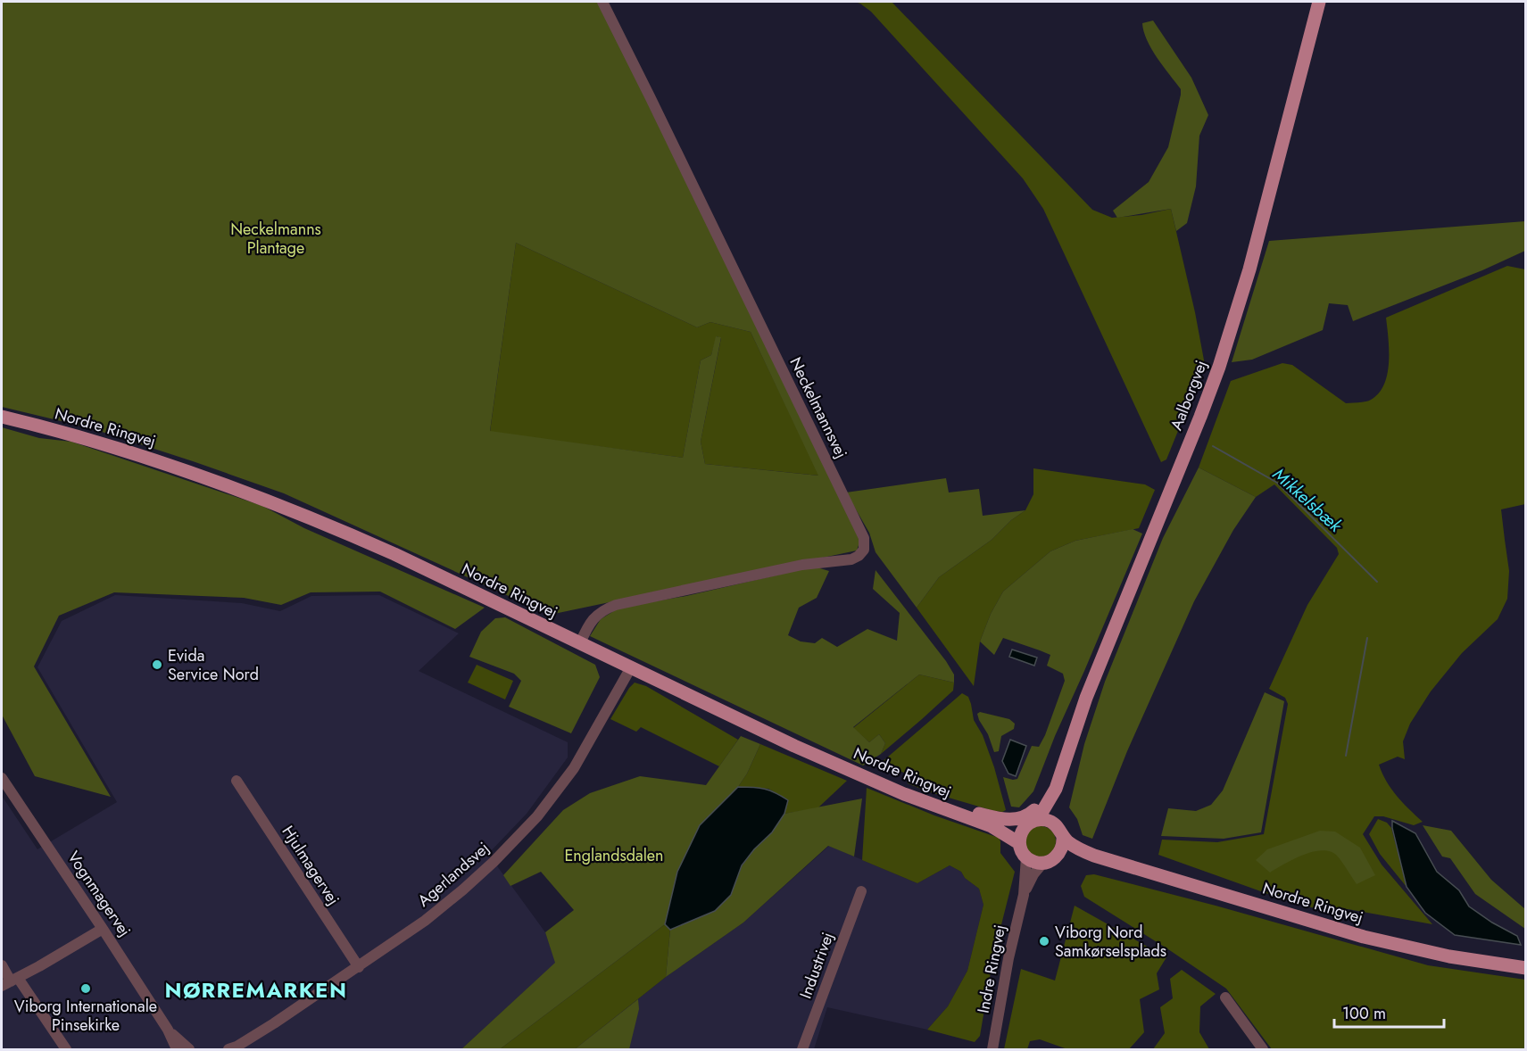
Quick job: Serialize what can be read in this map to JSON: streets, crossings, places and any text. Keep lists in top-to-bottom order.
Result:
{
  "streets": {
    "main road": ["Aalborgvej", "Nordre Ringvej"],
    "street": [
      "Neckelmannsvej",
      "Hjulmagervej",
      "Agerlandsvej",
      "Vognmagervej",
      "Industrivej",
      "Indre Ringvej"
    ]
  },
  "crossings": [
    ["Aalborgvej", "Nordre Ringvej"],
    ["Aalborgvej", "Indre Ringvej"],
    ["Neckelmannsvej", "Nordre Ringvej"],
    ["Nordre Ringvej", "Agerlandsvej"],
    ["Nordre Ringvej", "Indre Ringvej"],
    ["Hjulmagervej", "Agerlandsvej"]
  ],
  "districts": ["NØRREMARKEN"],
  "water": ["Mikkelsbæk"],
  "parks": ["Neckelmanns Plantage", "Englandsdalen"],
  "places": ["Evida Service Nord", "Viborg Nord Samkørselsplads", "Viborg Internationale Pinsekirke"],
  "scale_bar": "100 m"
}
